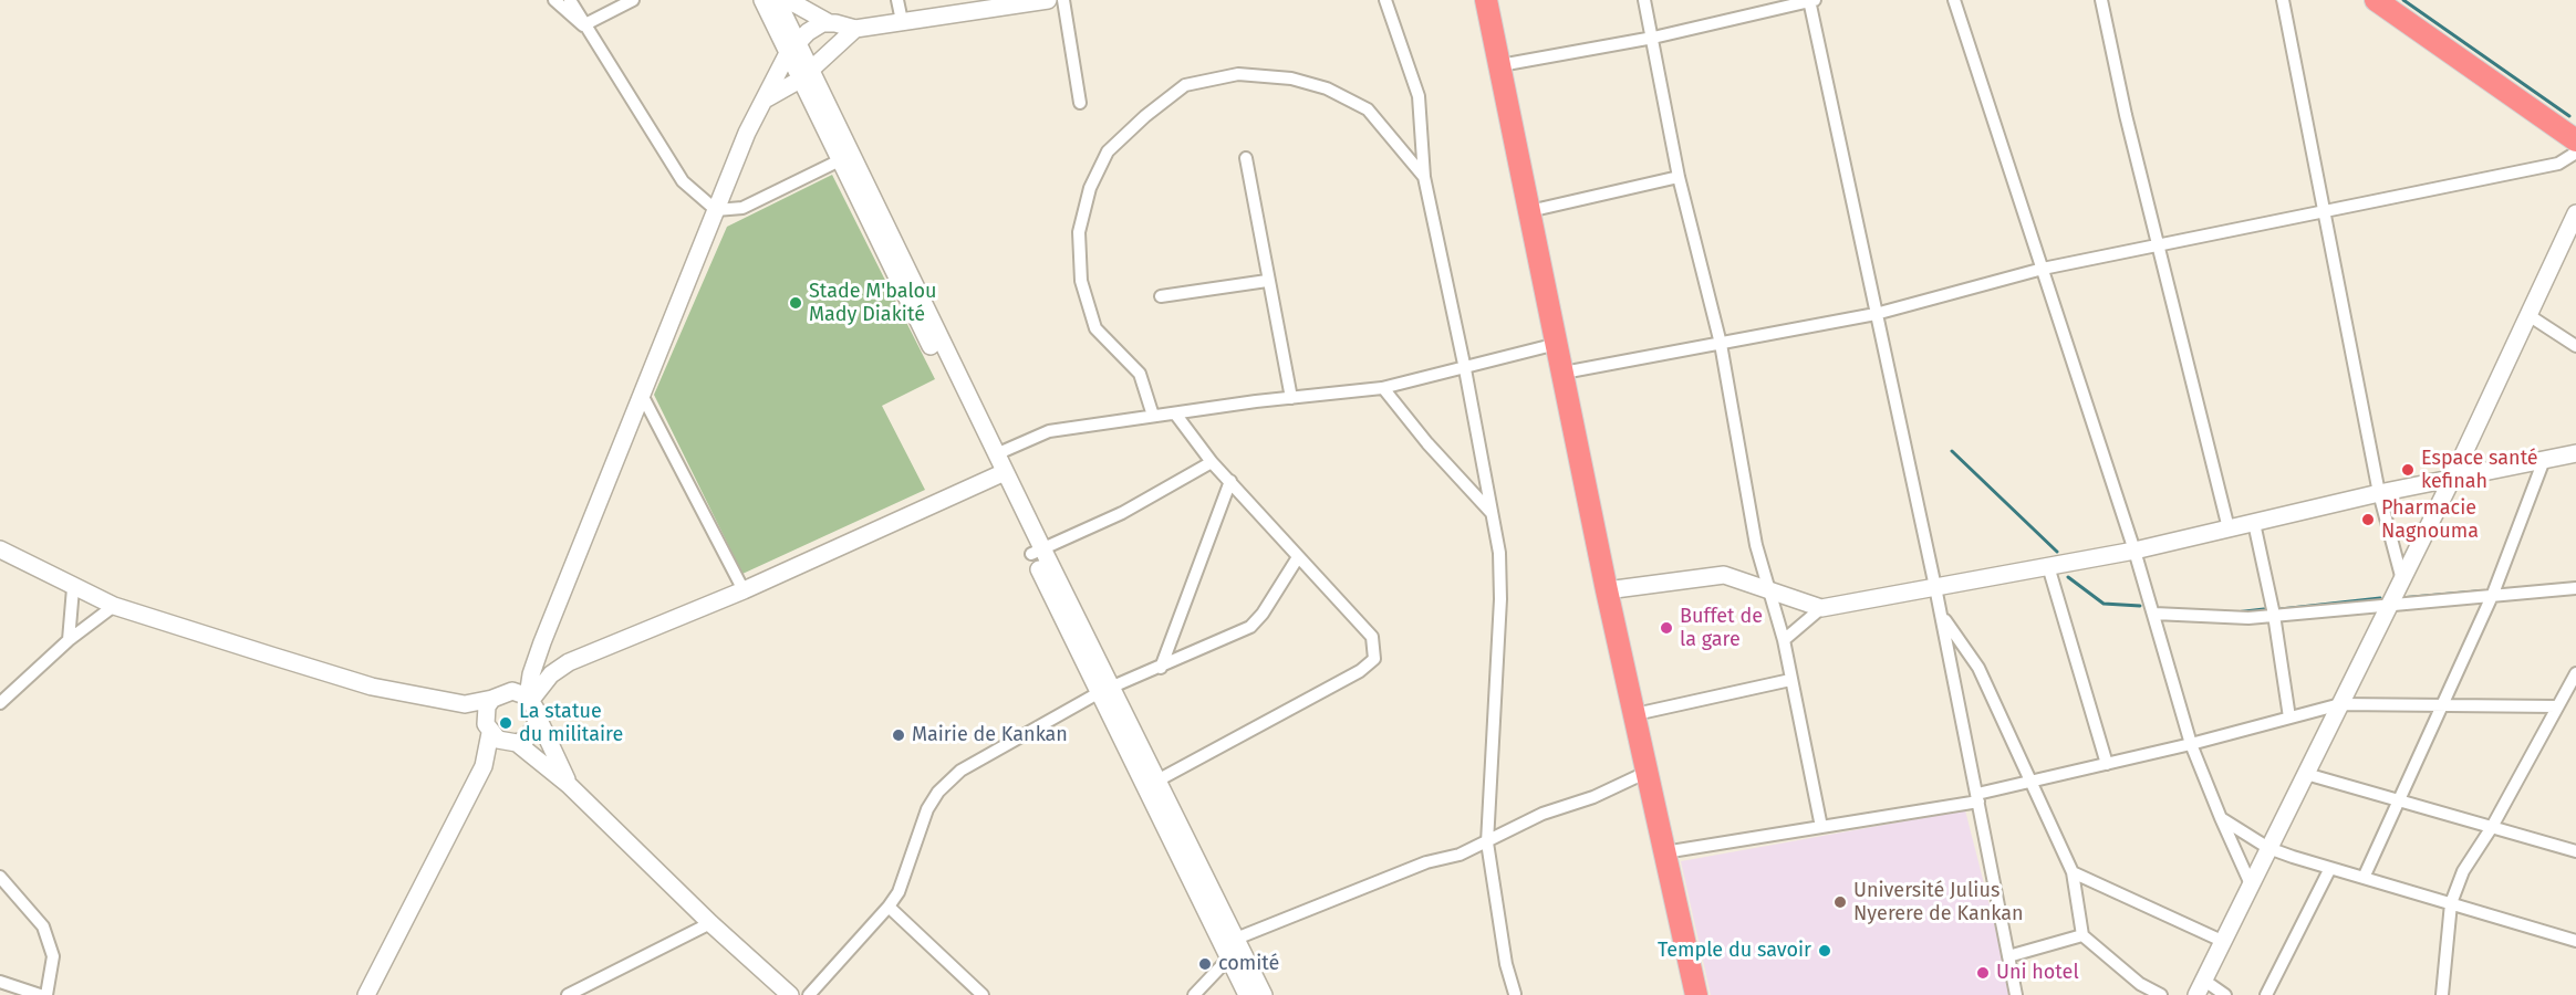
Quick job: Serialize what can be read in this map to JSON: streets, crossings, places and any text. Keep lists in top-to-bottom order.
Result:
{
  "places": [
    "Stade M'balou Mady Diakité",
    "Espace santé kefinah",
    "Pharmacie Nagnouma",
    "Buffet de la gare",
    "La statue du militaire",
    "Mairie de Kankan",
    "Université Julius Nyerere de Kankan",
    "Temple du savoir",
    "comité",
    "Uni hotel"
  ]
}
